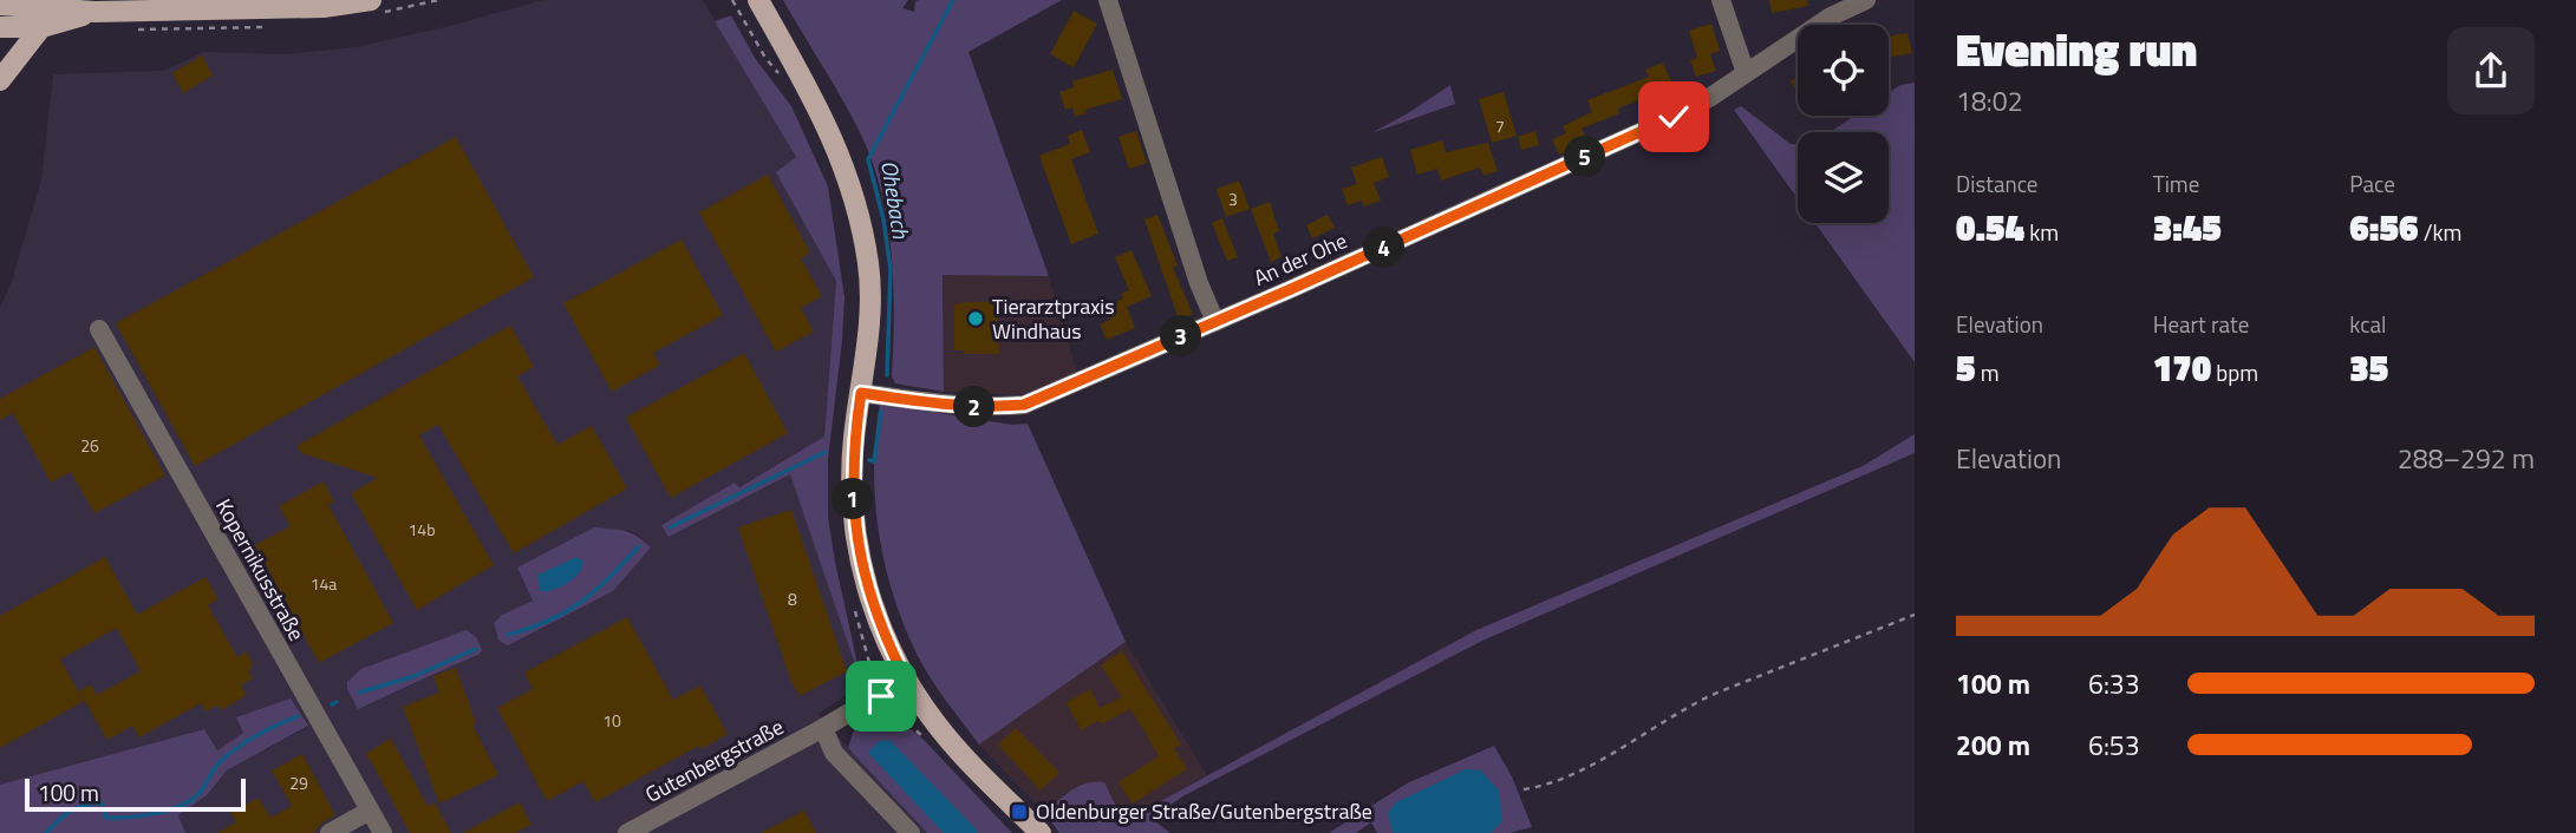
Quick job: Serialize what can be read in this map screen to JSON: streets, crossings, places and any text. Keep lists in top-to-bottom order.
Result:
{
  "streets": {
    "street": ["An der Ohe", "Kopernikusstraße", "Gutenbergstraße"]
  },
  "water": ["Ohebach"],
  "places": {
    "other": ["Tierarztpraxis Windhaus"],
    "transit": ["Oldenburger Straße/Gutenbergstraße"]
  },
  "house_numbers": [
    "7",
    "3",
    "26",
    "14b",
    "14a",
    "8",
    "10",
    "29"
  ],
  "scale_bar": "100 m",
  "page": {
    "heading": ["Evening run", "18:02"],
    "pins": [
      "5",
      "4",
      "3",
      "2",
      "1"
    ],
    "stats": [
      ["Distance", "0.54 km"],
      ["Time", "3:45"],
      ["Pace", "6:56 /km"],
      ["Elevation", "5 m"],
      ["Heart rate", "170 bpm"],
      ["kcal", "35"]
    ],
    "chart": ["Elevation", "288–292 m"],
    "list": [
      {
        "name": "100 m",
        "note": "6:33"
      },
      {
        "name": "200 m",
        "note": "6:53"
      }
    ],
    "scale": "100 m"
  }
}
